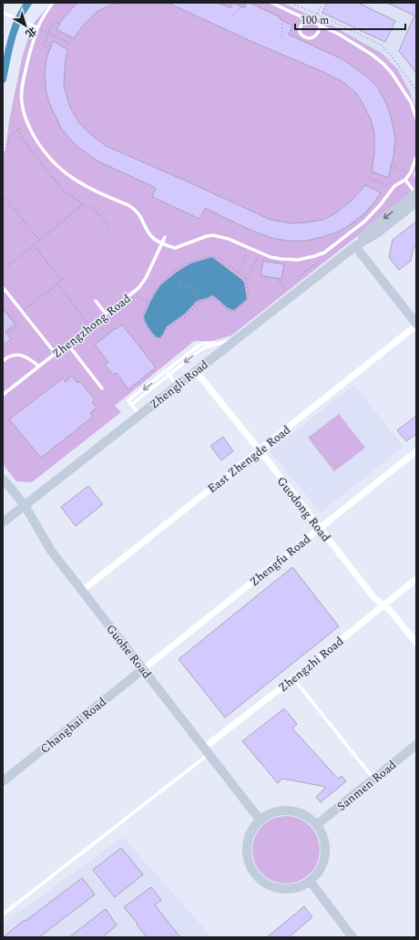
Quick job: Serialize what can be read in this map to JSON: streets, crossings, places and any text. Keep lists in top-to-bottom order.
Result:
{
  "streets": {
    "main road": [
      "Zhengli Road",
      "Guohe Road",
      "Changhai Road",
      "Sanmen Road"
    ],
    "street": [
      "East Zhengde Road",
      "Guodong Road",
      "Zhengfu Road",
      "Zhengzhi Road"
    ],
    "lane": ["Zhengzhong Road"]
  },
  "crossings": [
    ["Zhengli Road", "Guodong Road"],
    ["Zhengli Road", "Guohe Road"],
    ["East Zhengde Road", "Guodong Road"],
    ["East Zhengde Road", "Guohe Road"],
    ["Guodong Road", "Zhengfu Road"],
    ["Guodong Road", "Zhengzhi Road"],
    ["Zhengfu Road", "Guohe Road"],
    ["Zhengfu Road", "Changhai Road"],
    ["Guohe Road", "Zhengzhi Road"],
    ["Guohe Road", "Changhai Road"],
    ["Guohe Road", "Sanmen Road"]
  ],
  "scale_bar": "100 m",
  "north": "bottom right"
}
